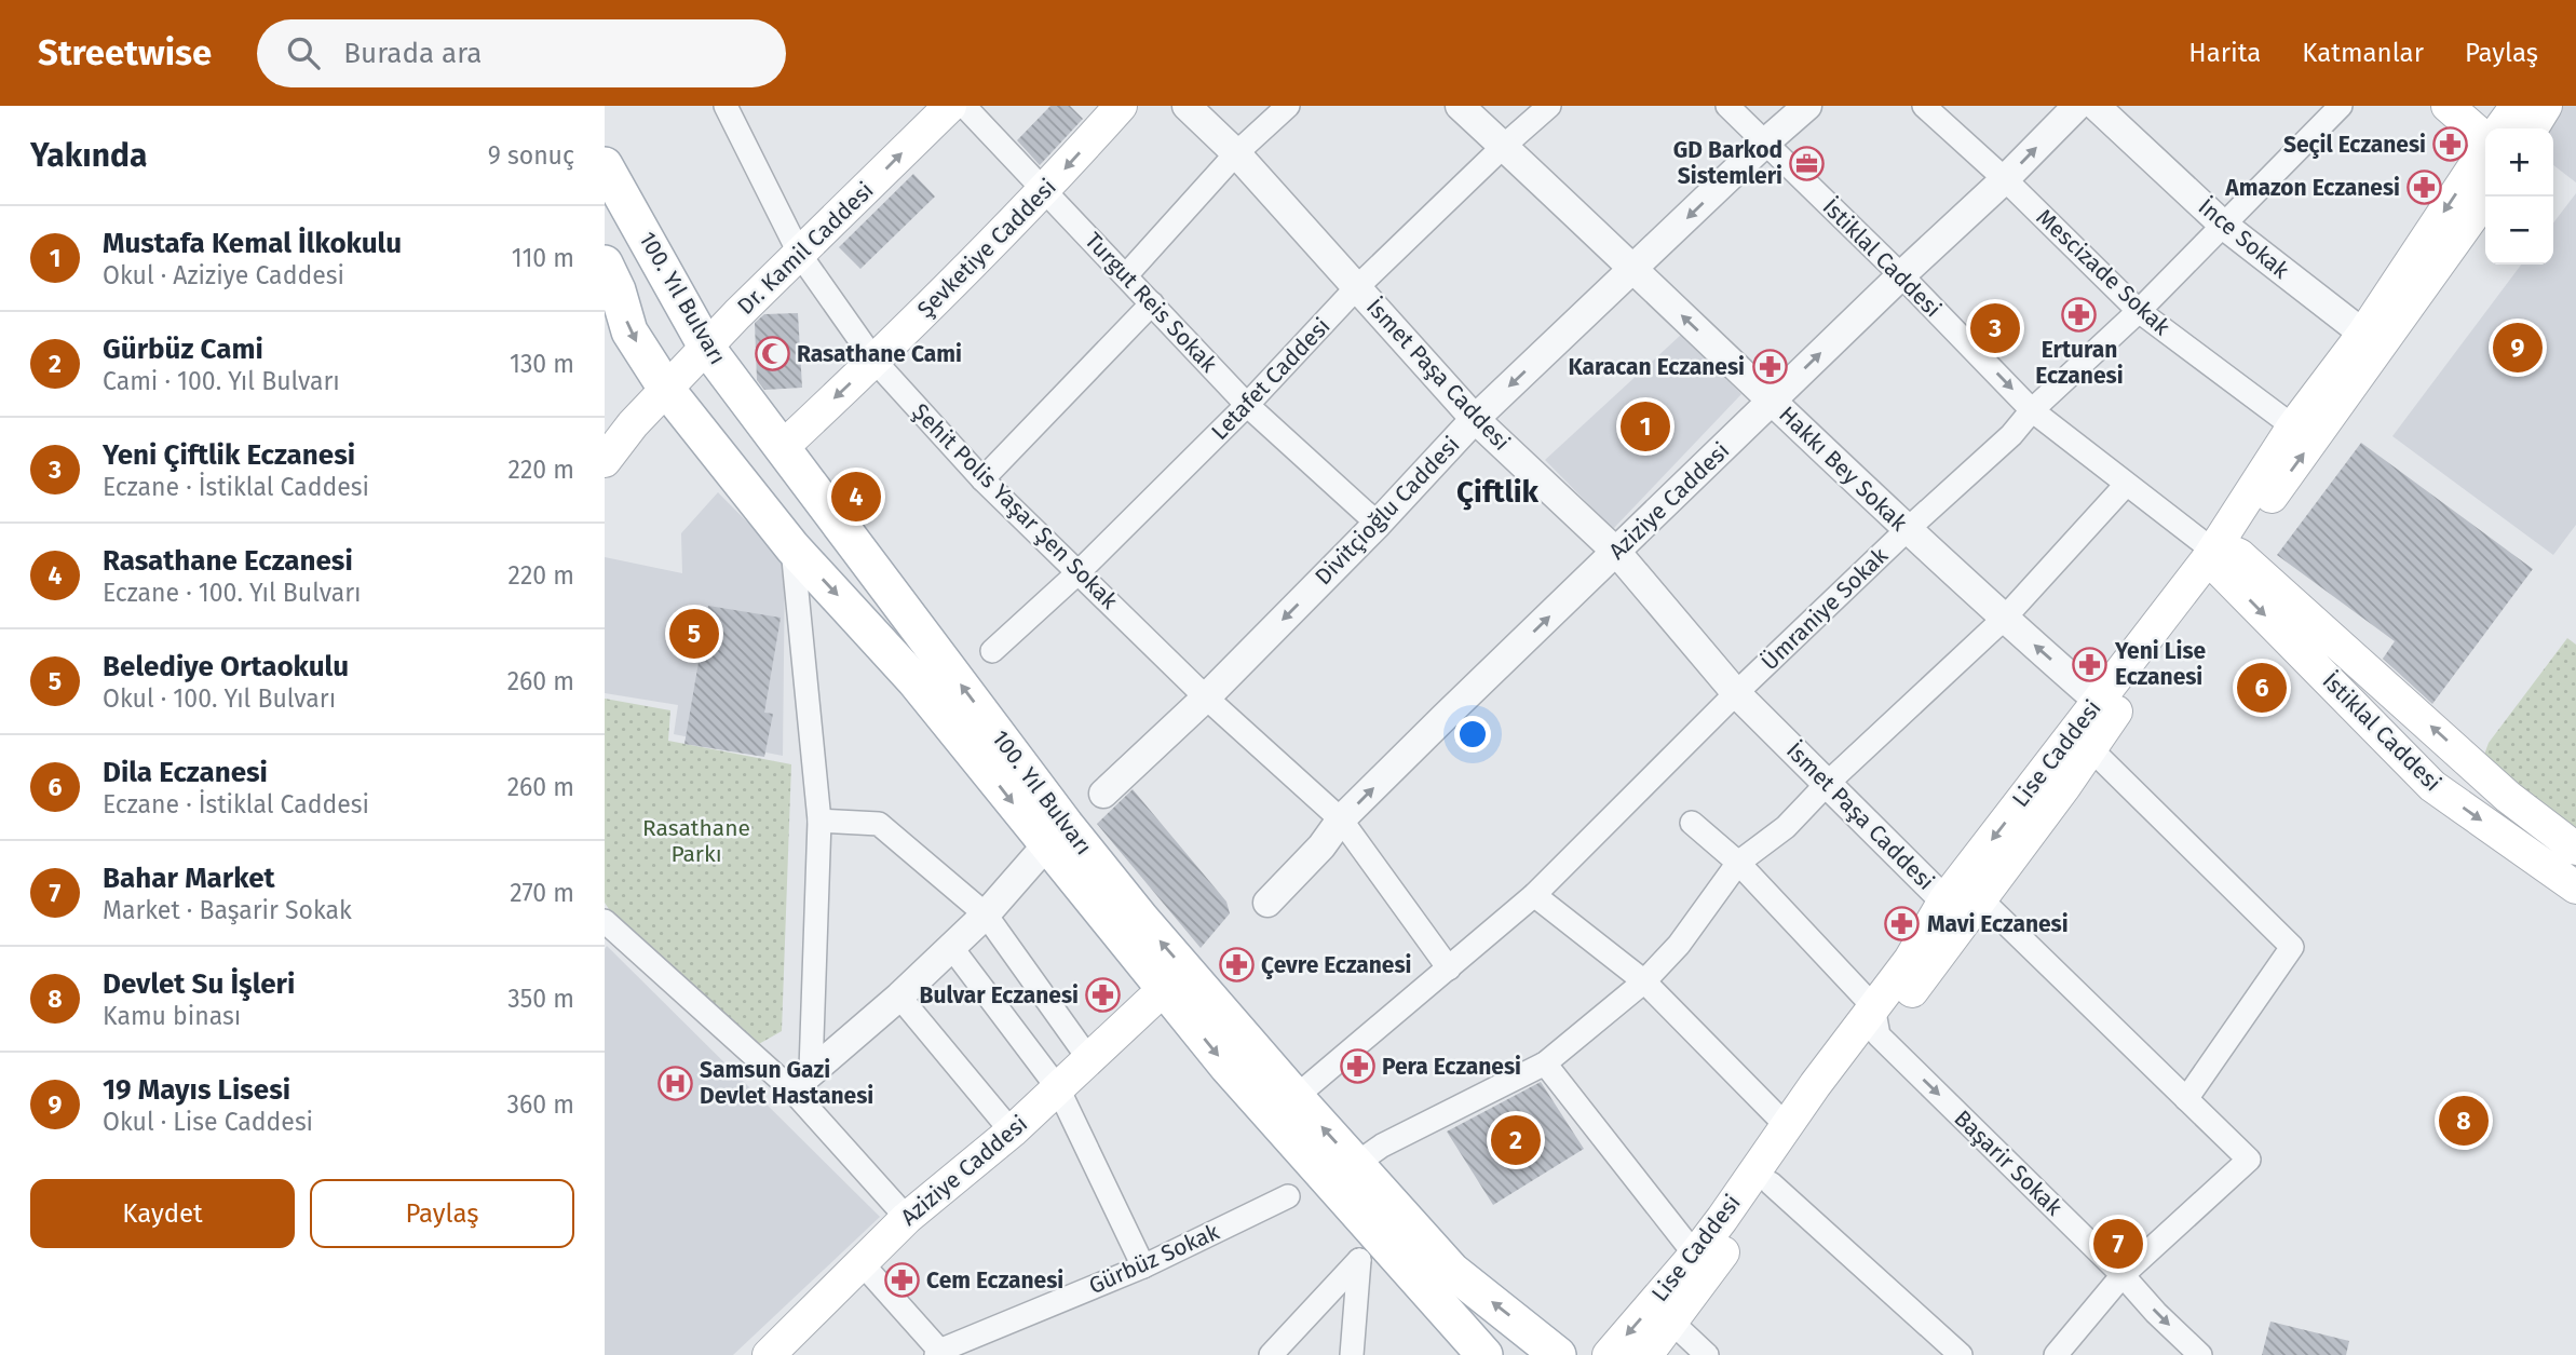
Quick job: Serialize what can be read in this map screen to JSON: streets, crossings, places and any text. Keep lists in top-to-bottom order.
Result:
{
  "streets": {
    "main road": [
      "Dr. Kamil Caddesi",
      "Şevketiye Caddesi",
      "İstiklal Caddesi",
      "100. Yıl Bulvarı",
      "Aziziye Caddesi",
      "Lise Caddesi"
    ],
    "street": [
      "İnce Sokak",
      "Mescizade Sokak",
      "Turgut Reis Sokak",
      "İsmet Paşa Caddesi",
      "Letafet Caddesi",
      "Hakkı Bey Sokak",
      "Şehit Polis Yaşar Şen Sokak",
      "Divitçioğlu Caddesi",
      "Ümraniye Sokak",
      "Başarir Sokak",
      "Gürbüz Sokak"
    ]
  },
  "crossings": [
    ["İnce Sokak", "Ümraniye Sokak"],
    ["İnce Sokak", "Lise Caddesi"],
    ["Dr. Kamil Caddesi", "100. Yıl Bulvarı"],
    ["Dr. Kamil Caddesi", "Şehit Polis Yaşar Şen Sokak"],
    ["Şevketiye Caddesi", "100. Yıl Bulvarı"],
    ["Şevketiye Caddesi", "Turgut Reis Sokak"],
    ["Şevketiye Caddesi", "Şehit Polis Yaşar Şen Sokak"],
    ["İstiklal Caddesi", "Aziziye Caddesi"],
    ["İstiklal Caddesi", "Divitçioğlu Caddesi"],
    ["İstiklal Caddesi", "Ümraniye Sokak"],
    ["İstiklal Caddesi", "Lise Caddesi"],
    ["Mescizade Sokak", "Aziziye Caddesi"],
    ["Mescizade Sokak", "Ümraniye Sokak"],
    ["Mescizade Sokak", "Lise Caddesi"],
    ["100. Yıl Bulvarı", "Aziziye Caddesi"],
    ["100. Yıl Bulvarı", "Ümraniye Sokak"],
    ["Turgut Reis Sokak", "Letafet Caddesi"],
    ["Turgut Reis Sokak", "Divitçioğlu Caddesi"],
    ["İsmet Paşa Caddesi", "Letafet Caddesi"],
    ["İsmet Paşa Caddesi", "Aziziye Caddesi"],
    ["İsmet Paşa Caddesi", "Divitçioğlu Caddesi"],
    ["İsmet Paşa Caddesi", "Ümraniye Sokak"],
    ["İsmet Paşa Caddesi", "Lise Caddesi"],
    ["Letafet Caddesi", "Hakkı Bey Sokak"],
    ["Letafet Caddesi", "Şehit Polis Yaşar Şen Sokak"],
    ["Hakkı Bey Sokak", "Aziziye Caddesi"],
    ["Hakkı Bey Sokak", "Divitçioğlu Caddesi"],
    ["Hakkı Bey Sokak", "Ümraniye Sokak"],
    ["Hakkı Bey Sokak", "Lise Caddesi"],
    ["Aziziye Caddesi", "Şehit Polis Yaşar Şen Sokak"],
    ["Şehit Polis Yaşar Şen Sokak", "Divitçioğlu Caddesi"],
    ["Şehit Polis Yaşar Şen Sokak", "Ümraniye Sokak"],
    ["Lise Caddesi", "Başarir Sokak"]
  ],
  "one_way": [
    "Dr. Kamil Caddesi",
    "Şevketiye Caddesi",
    "Hakkı Bey Sokak",
    "Aziziye Caddesi",
    "Divitçioğlu Caddesi"
  ],
  "districts": ["Çiftlik"],
  "parks": ["Rasathane Parkı"],
  "places": {
    "pharmacy": [
      "Seçil Eczanesi",
      "Amazon Eczanesi",
      "Erturan Eczanesi",
      "Karacan Eczanesi",
      "Yeni Lise Eczanesi",
      "Mavi Eczanesi",
      "Çevre Eczanesi",
      "Bulvar Eczanesi",
      "Pera Eczanesi",
      "Cem Eczanesi"
    ],
    "office": ["GD Barkod Sistemleri"],
    "mosque": ["Rasathane Cami"],
    "hospital": ["Samsun Gazi Devlet Hastanesi"]
  },
  "page": {
    "header": "Streetwise",
    "search": "Burada ara",
    "nav": ["Harita", "Katmanlar", "Paylaş"],
    "heading": ["Yakında", "9 sonuç"],
    "map_buttons": ["+", "−"],
    "list": [
      {
        "mark": "1",
        "name": "Mustafa Kemal İlkokulu",
        "note": "Okul · Aziziye Caddesi",
        "value": "110 m"
      },
      {
        "mark": "2",
        "name": "Gürbüz Cami",
        "note": "Cami · 100. Yıl Bulvarı",
        "value": "130 m"
      },
      {
        "mark": "3",
        "name": "Yeni Çiftlik Eczanesi",
        "note": "Eczane · İstiklal Caddesi",
        "value": "220 m"
      },
      {
        "mark": "4",
        "name": "Rasathane Eczanesi",
        "note": "Eczane · 100. Yıl Bulvarı",
        "value": "220 m"
      },
      {
        "mark": "5",
        "name": "Belediye Ortaokulu",
        "note": "Okul · 100. Yıl Bulvarı",
        "value": "260 m"
      },
      {
        "mark": "6",
        "name": "Dila Eczanesi",
        "note": "Eczane · İstiklal Caddesi",
        "value": "260 m"
      },
      {
        "mark": "7",
        "name": "Bahar Market",
        "note": "Market · Başarir Sokak",
        "value": "270 m"
      },
      {
        "mark": "8",
        "name": "Devlet Su İşleri",
        "note": "Kamu binası",
        "value": "350 m"
      },
      {
        "mark": "9",
        "name": "19 Mayıs Lisesi",
        "note": "Okul · Lise Caddesi",
        "value": "360 m"
      }
    ],
    "pins": [
      "3",
      "9",
      "1",
      "4",
      "5",
      "6",
      "8",
      "2",
      "7"
    ],
    "buttons": ["Kaydet", "Paylaş"]
  }
}
